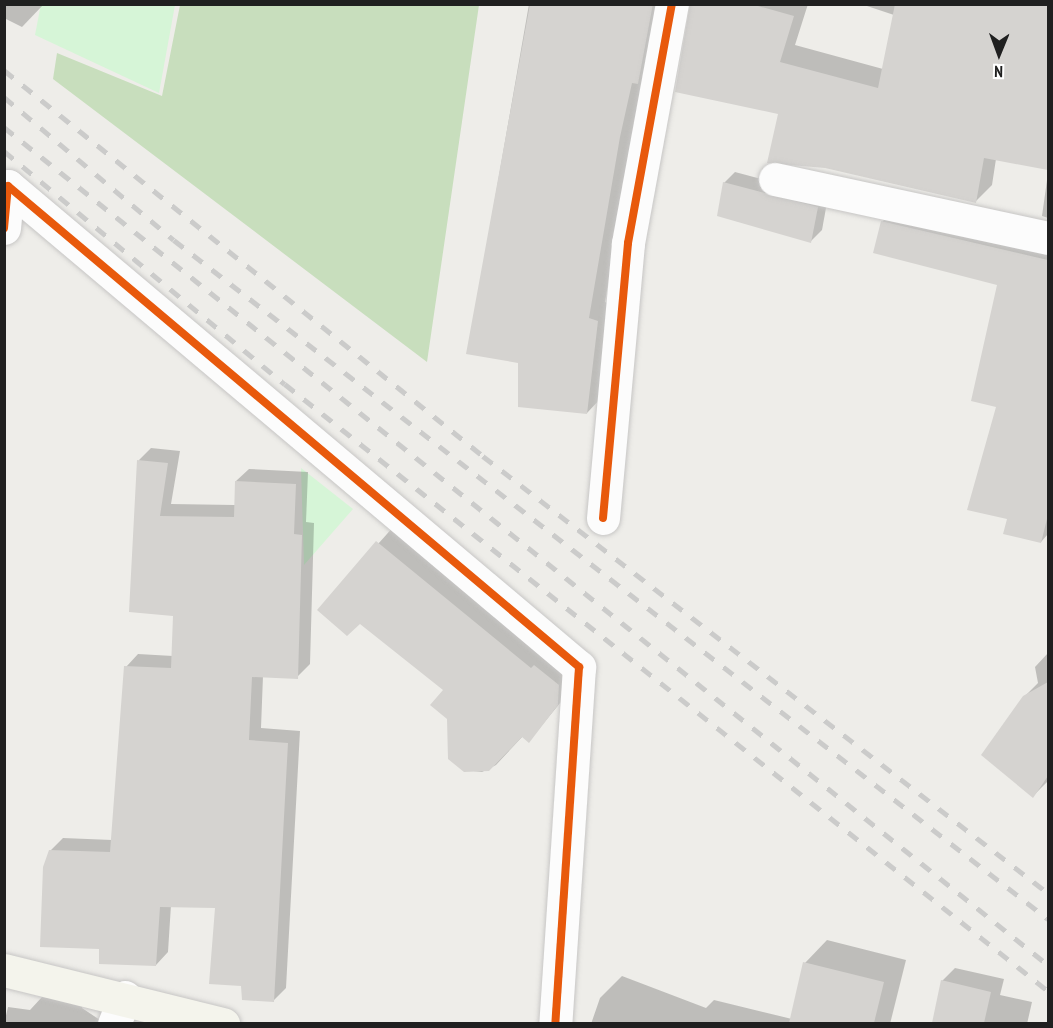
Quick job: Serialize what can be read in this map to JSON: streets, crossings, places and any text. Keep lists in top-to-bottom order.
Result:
{
  "north": "bottom"
}
